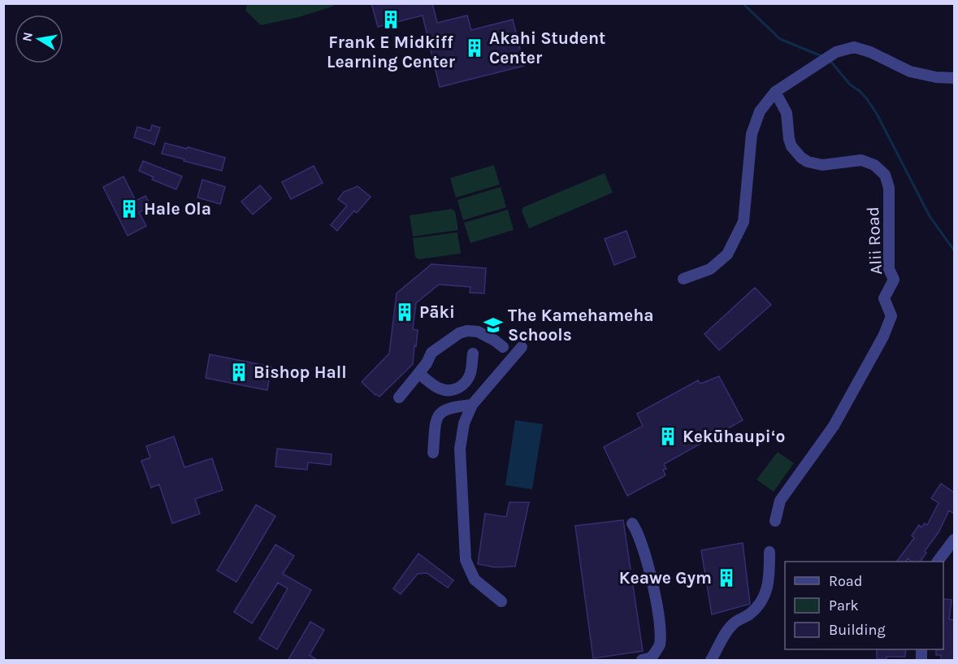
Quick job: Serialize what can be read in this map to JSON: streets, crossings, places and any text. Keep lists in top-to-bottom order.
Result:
{
  "streets": {
    "street": ["Alii Road"]
  },
  "places": {
    "building": [
      "Frank E Midkiff Learning Center",
      "Akahi Student Center",
      "Hale Ola",
      "Pāki",
      "Bishop Hall",
      "Kekūhaupiʻo",
      "Keawe Gym"
    ],
    "school or university": ["The Kamehameha Schools"]
  },
  "legend": ["Road", "Park", "Building"],
  "north": "left"
}
